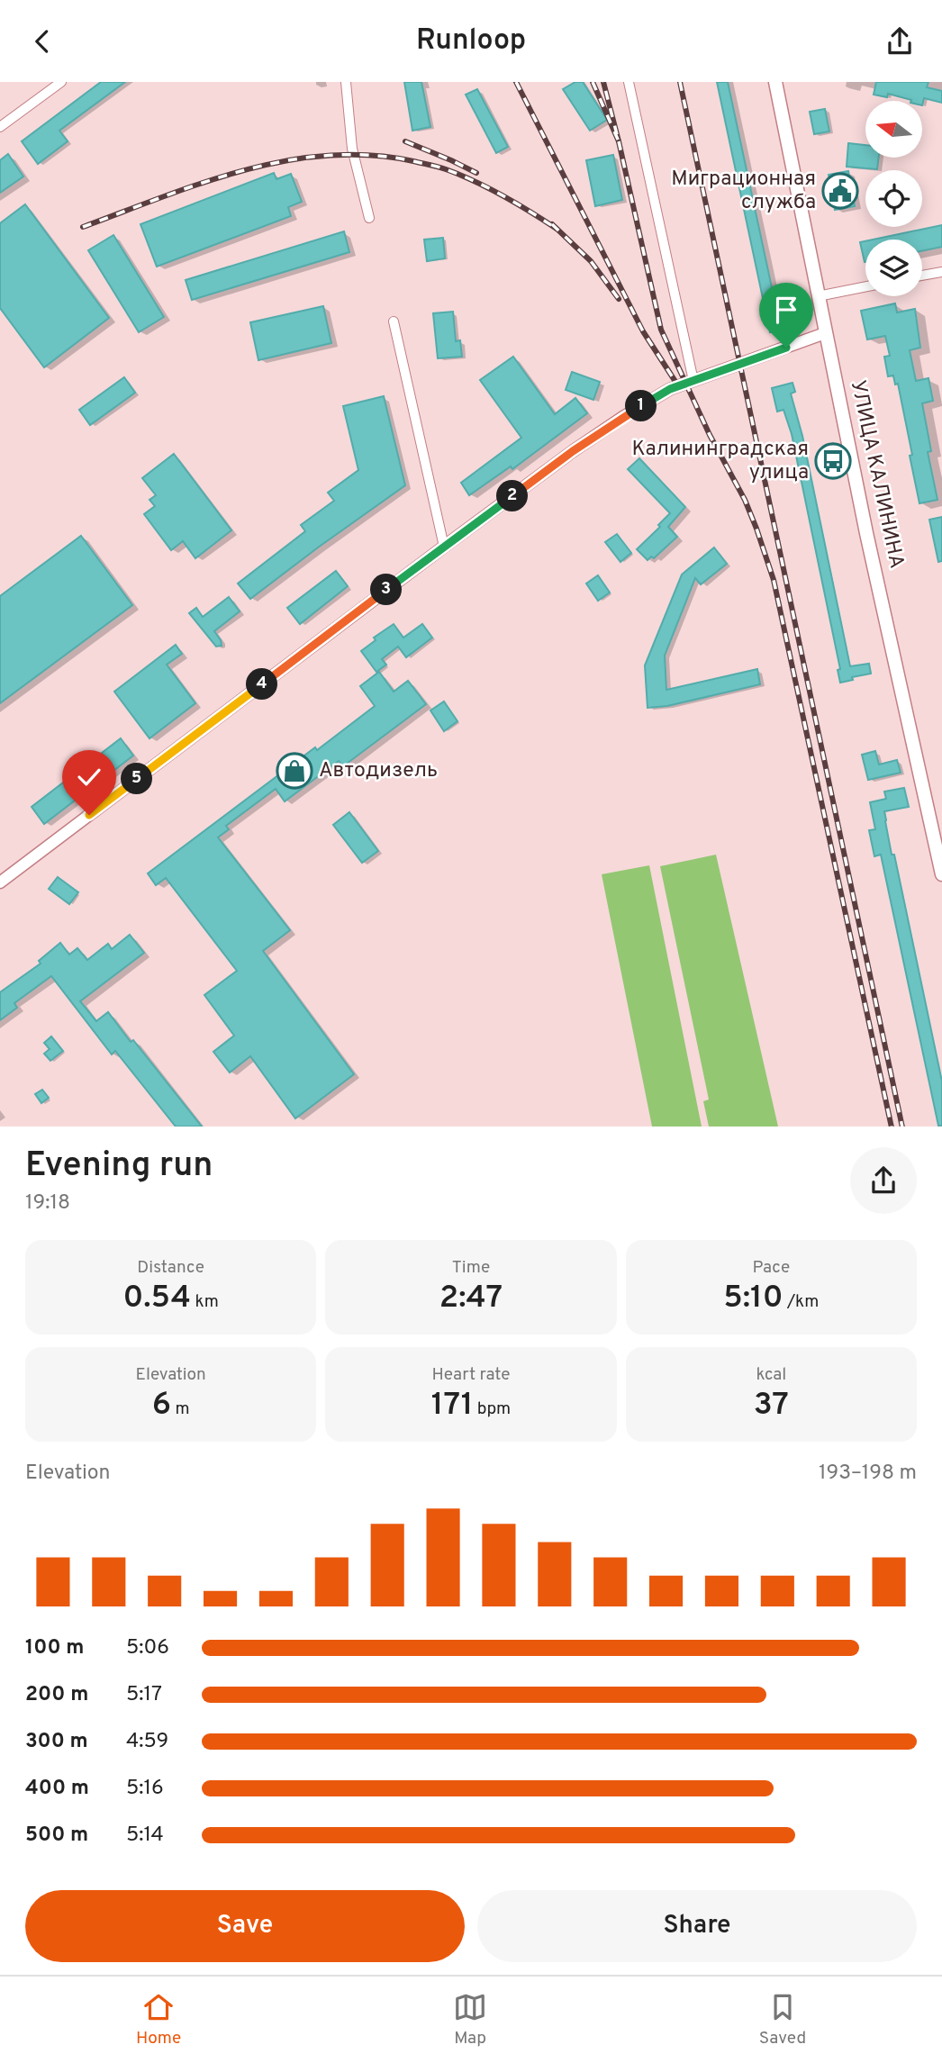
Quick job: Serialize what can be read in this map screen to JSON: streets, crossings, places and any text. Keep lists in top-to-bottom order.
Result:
{
  "streets": {
    "main road": ["УЛИЦА КАЛИНИНА"]
  },
  "places": {
    "public building": ["Миграционная служба"],
    "bus stop": ["Калининградская улица"],
    "shop": ["Автодизель"]
  },
  "north": "left",
  "page": {
    "header": "Runloop",
    "pins": [
      "1",
      "2",
      "3",
      "4",
      "5"
    ],
    "heading": ["Evening run", "19:18"],
    "stats": [
      ["Distance", "0.54 km"],
      ["Time", "2:47"],
      ["Pace", "5:10 /km"],
      ["Elevation", "6 m"],
      ["Heart rate", "171 bpm"],
      ["kcal", "37"]
    ],
    "chart": ["Elevation", "193–198 m"],
    "list": [
      {
        "name": "100 m",
        "note": "5:06"
      },
      {
        "name": "200 m",
        "note": "5:17"
      },
      {
        "name": "300 m",
        "note": "4:59"
      },
      {
        "name": "400 m",
        "note": "5:16"
      },
      {
        "name": "500 m",
        "note": "5:14"
      }
    ],
    "buttons": ["Save", "Share"],
    "tabs": ["Home", "Map", "Saved"]
  }
}
